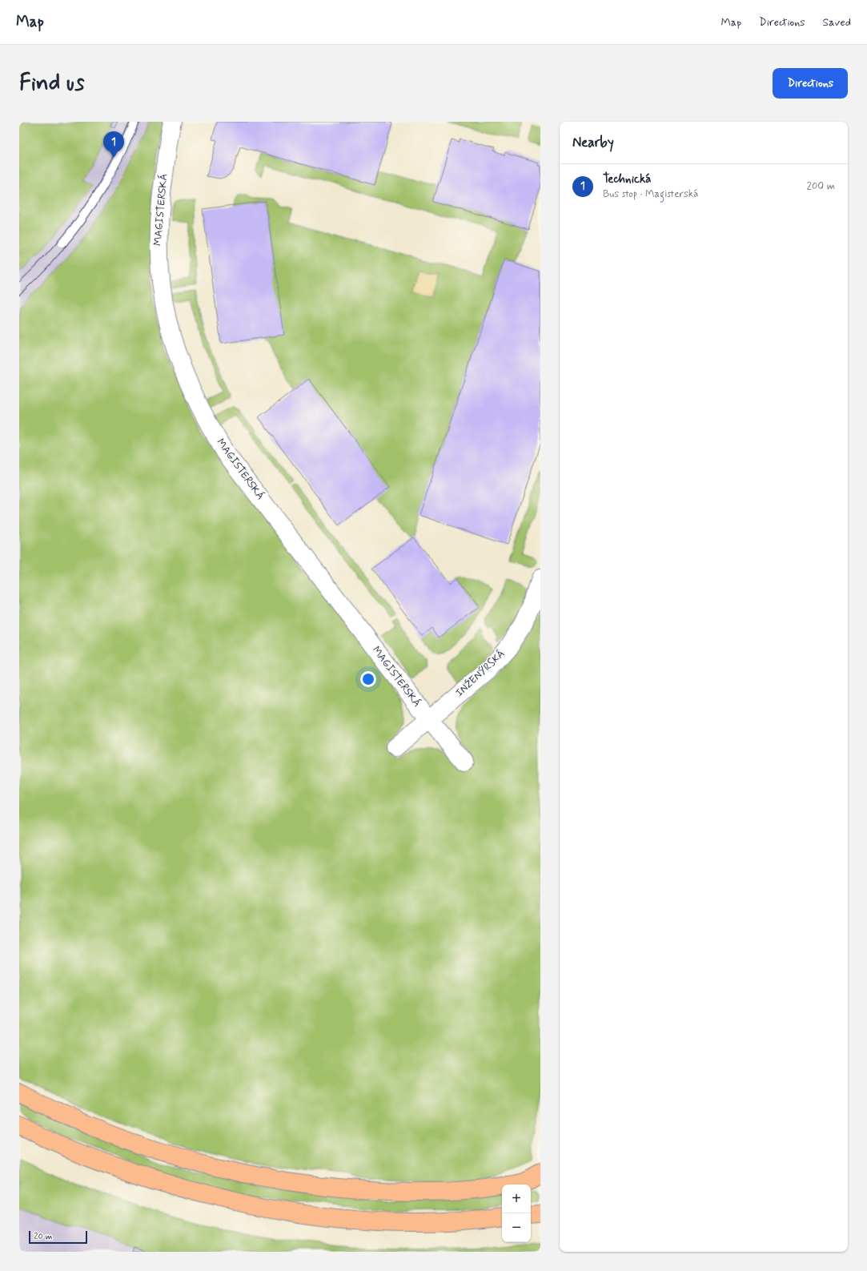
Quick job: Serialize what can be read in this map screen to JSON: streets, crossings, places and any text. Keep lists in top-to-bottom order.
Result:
{
  "streets": {
    "street": ["MAGISTERSKÁ", "INŽENÝRSKÁ"]
  },
  "crossings": [
    ["MAGISTERSKÁ", "INŽENÝRSKÁ"]
  ],
  "scale_bar": "20 m",
  "page": {
    "header": "Map",
    "nav": ["Map", "Directions", "Saved"],
    "buttons": "Directions",
    "title": "Find us",
    "heading": "Nearby",
    "pins": "1",
    "list": [
      {
        "mark": "1",
        "name": "Technická",
        "note": "Bus stop · Magisterská",
        "value": "200 m"
      }
    ],
    "map_buttons": ["+", "−"],
    "scale": "20 m"
  }
}
